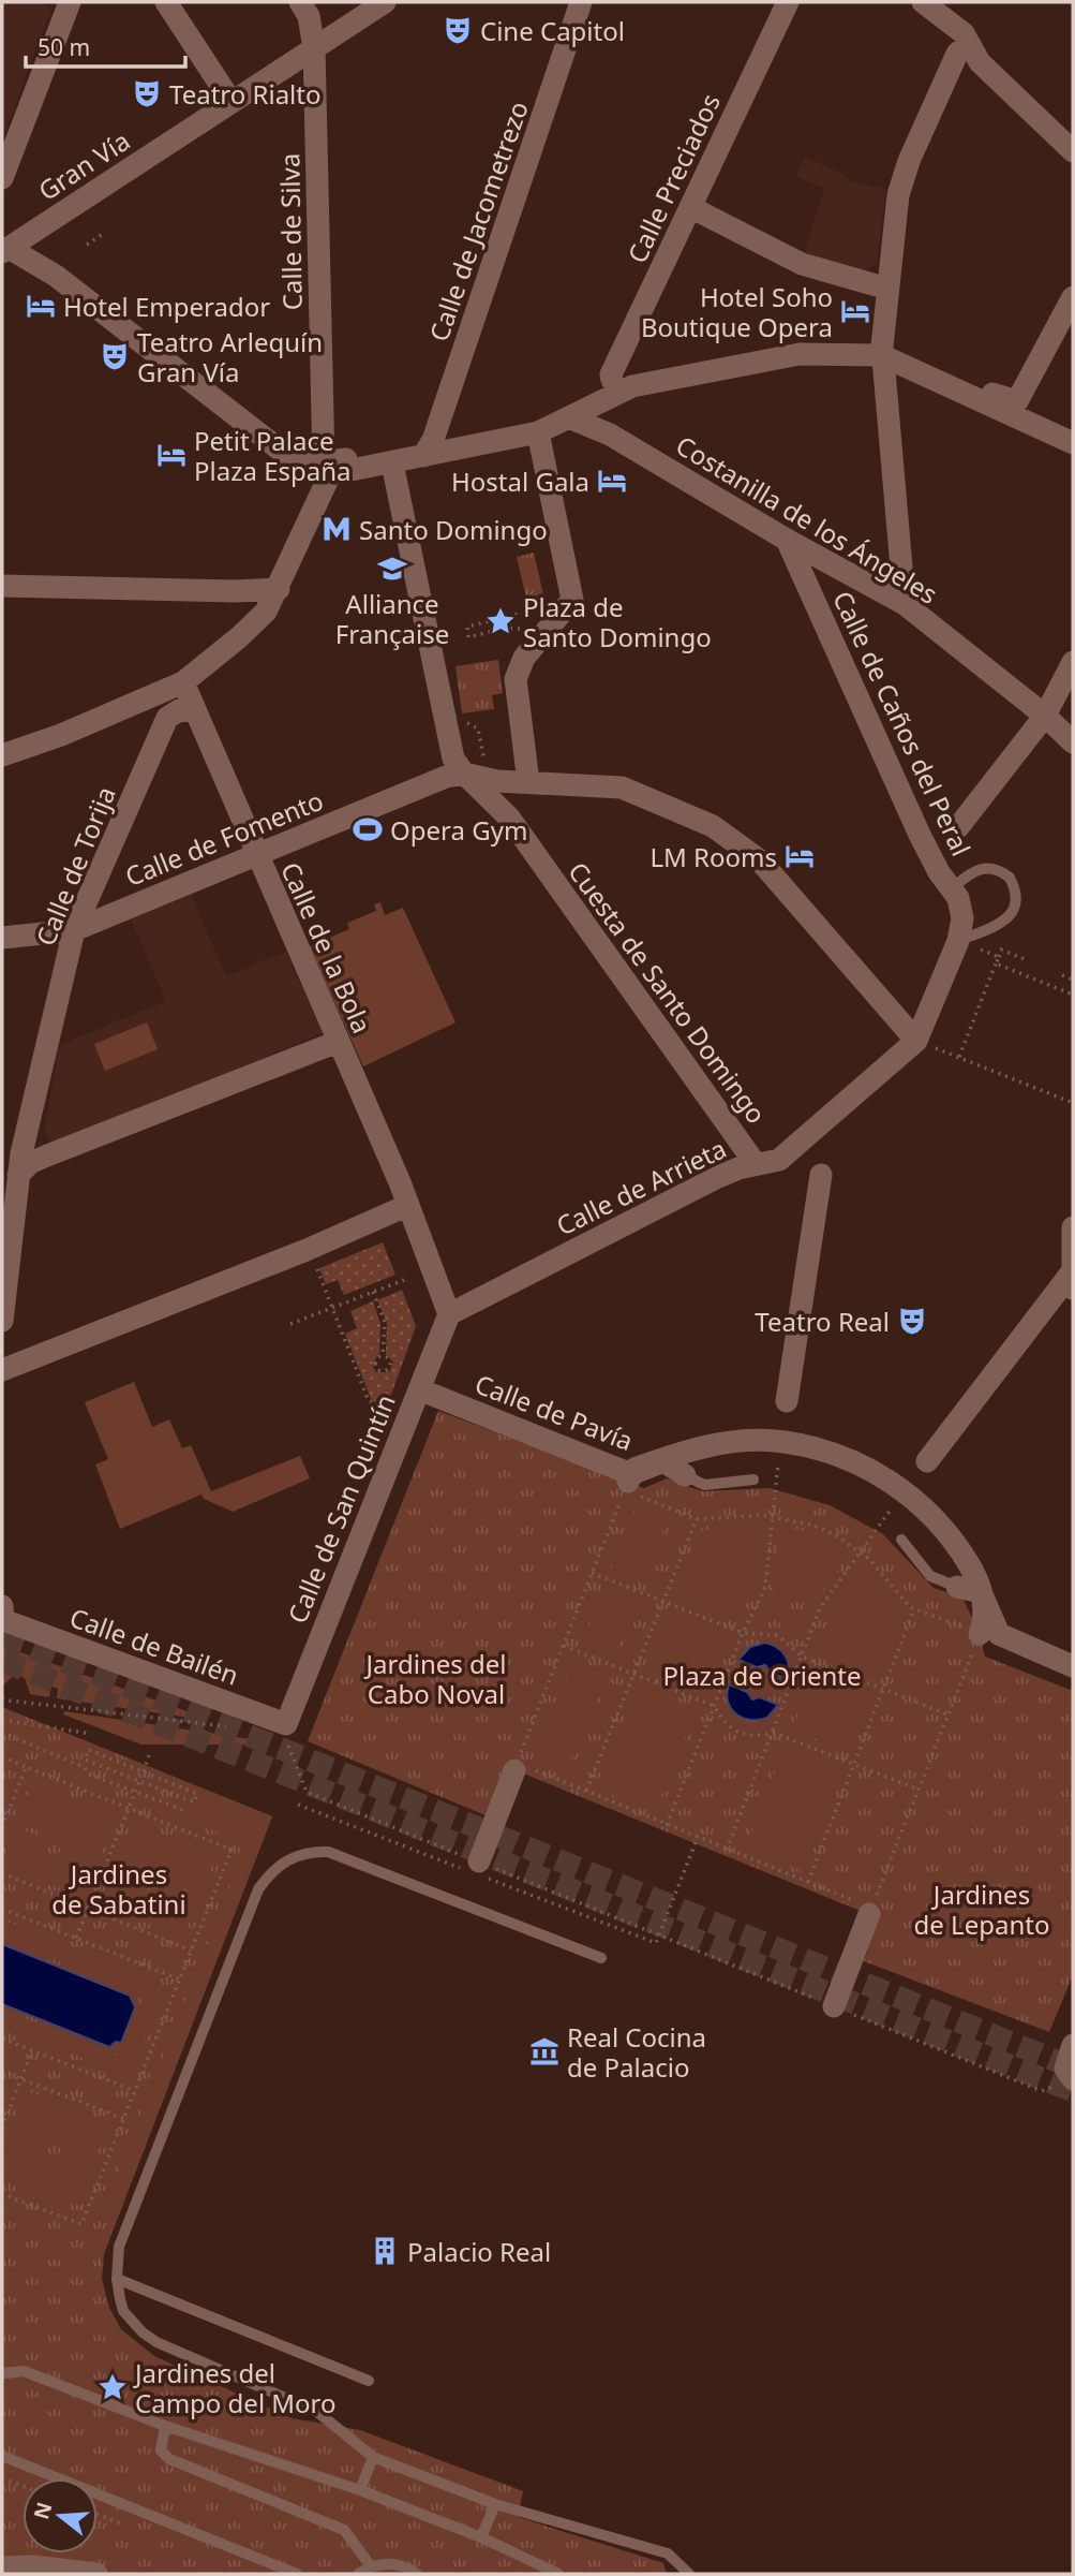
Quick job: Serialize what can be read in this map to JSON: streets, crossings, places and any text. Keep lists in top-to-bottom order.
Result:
{
  "streets": {
    "street": [
      "Gran Vía",
      "Calle Preciados",
      "Calle de Jacometrezo",
      "Calle de Silva",
      "Costanilla de los Ángeles",
      "Calle de Caños del Peral",
      "Calle de Fomento",
      "Calle de Torija",
      "Calle de la Bola",
      "Cuesta de Santo Domingo",
      "Calle de Arrieta",
      "Calle de Pavía",
      "Calle de San Quintín",
      "Calle de Bailén"
    ]
  },
  "crossings": [
    ["Gran Vía", "Calle de Silva"],
    ["Costanilla de los Ángeles", "Calle de Caños del Peral"],
    ["Calle de Fomento", "Calle de Torija"],
    ["Calle de Fomento", "Calle de la Bola"],
    ["Calle de Fomento", "Cuesta de Santo Domingo"],
    ["Calle de la Bola", "Calle de Arrieta"],
    ["Calle de la Bola", "Calle de San Quintín"],
    ["Cuesta de Santo Domingo", "Calle de Arrieta"],
    ["Calle de Arrieta", "Calle de San Quintín"],
    ["Calle de Pavía", "Calle de San Quintín"],
    ["Calle de San Quintín", "Calle de Bailén"]
  ],
  "parks": [
    "Jardines del Cabo Noval",
    "Plaza de Oriente",
    "Jardines de Sabatini",
    "Jardines de Lepanto"
  ],
  "places": {
    "theatre": [
      "Cine Capitol",
      "Teatro Rialto",
      "Teatro Arlequín Gran Vía",
      "Teatro Real"
    ],
    "hotel": [
      "Hotel Emperador",
      "Hotel Soho Boutique Opera",
      "Petit Palace Plaza España",
      "Hostal Gala",
      "LM Rooms"
    ],
    "metro station": ["Santo Domingo"],
    "school or university": ["Alliance Française"],
    "place": ["Plaza de Santo Domingo", "Jardines del Campo del Moro"],
    "sports": ["Opera Gym"],
    "museum": ["Real Cocina de Palacio"],
    "building": ["Palacio Real"]
  },
  "scale_bar": "50 m",
  "north": "left"
}
